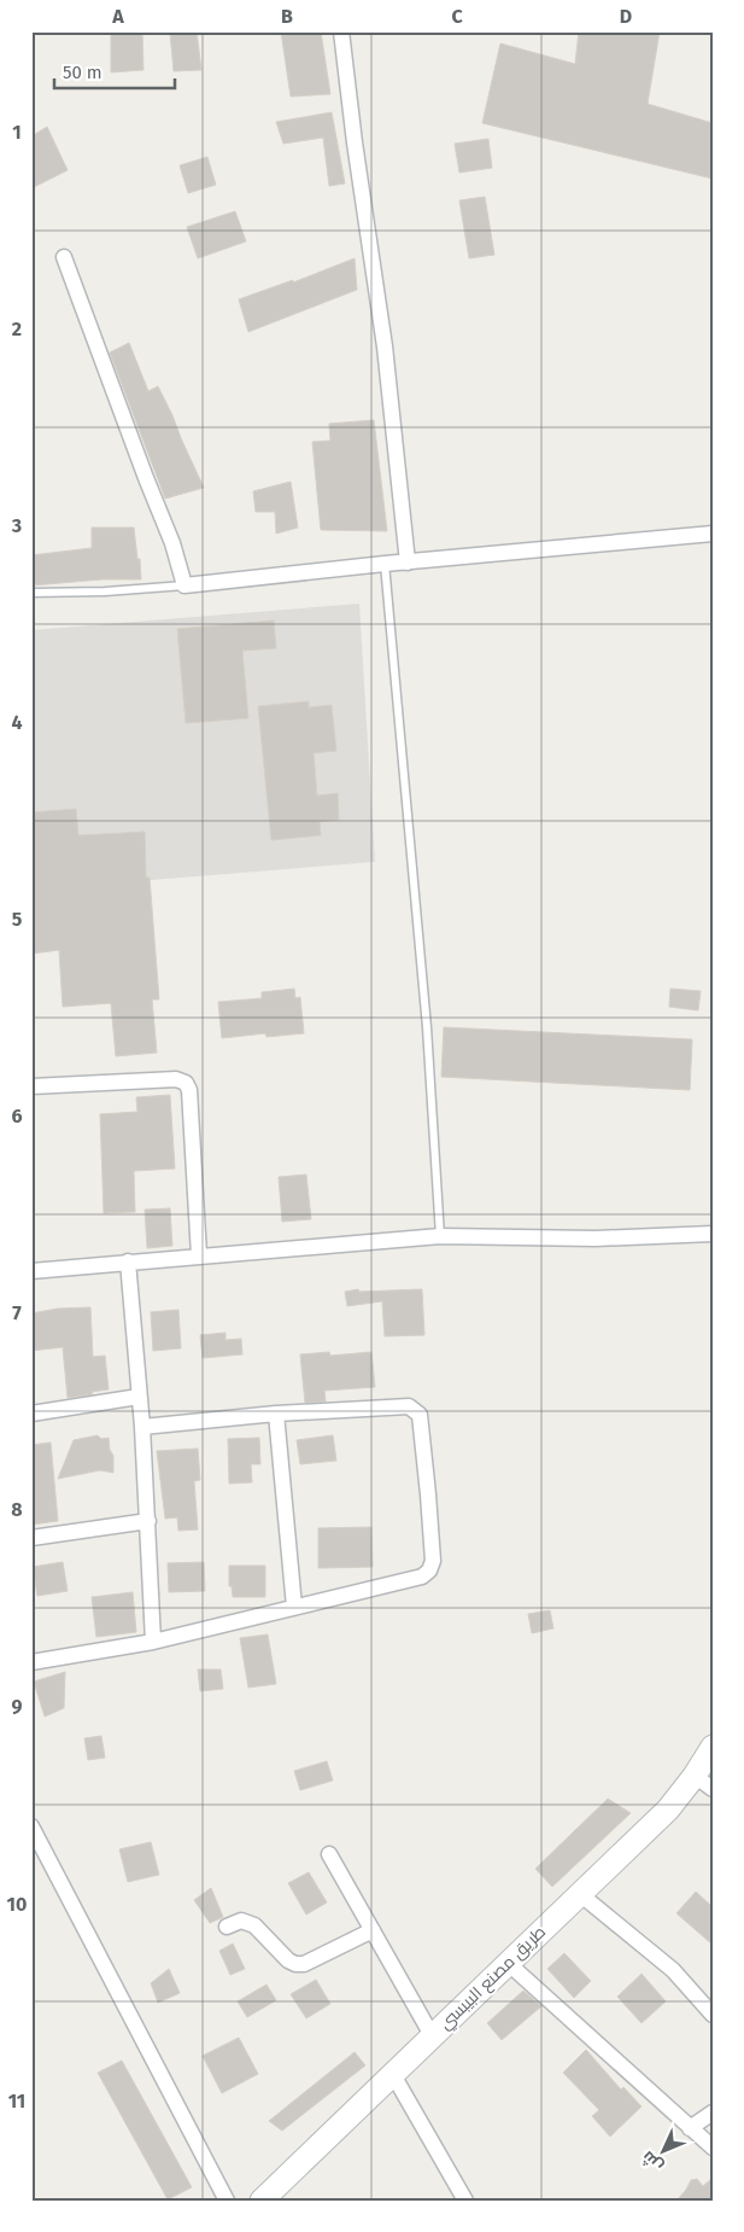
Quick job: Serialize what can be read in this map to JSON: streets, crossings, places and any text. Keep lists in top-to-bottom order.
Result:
{
  "streets": {
    "main road": ["طريق مصنع البيبسي"]
  },
  "scale_bar": "50 m",
  "north": "bottom left",
  "grid": {
    "columns": [
      "A",
      "B",
      "C",
      "D"
    ],
    "rows": [
      "1",
      "2",
      "3",
      "4",
      "5",
      "6",
      "7",
      "8",
      "9",
      "10",
      "11"
    ]
  }
}
